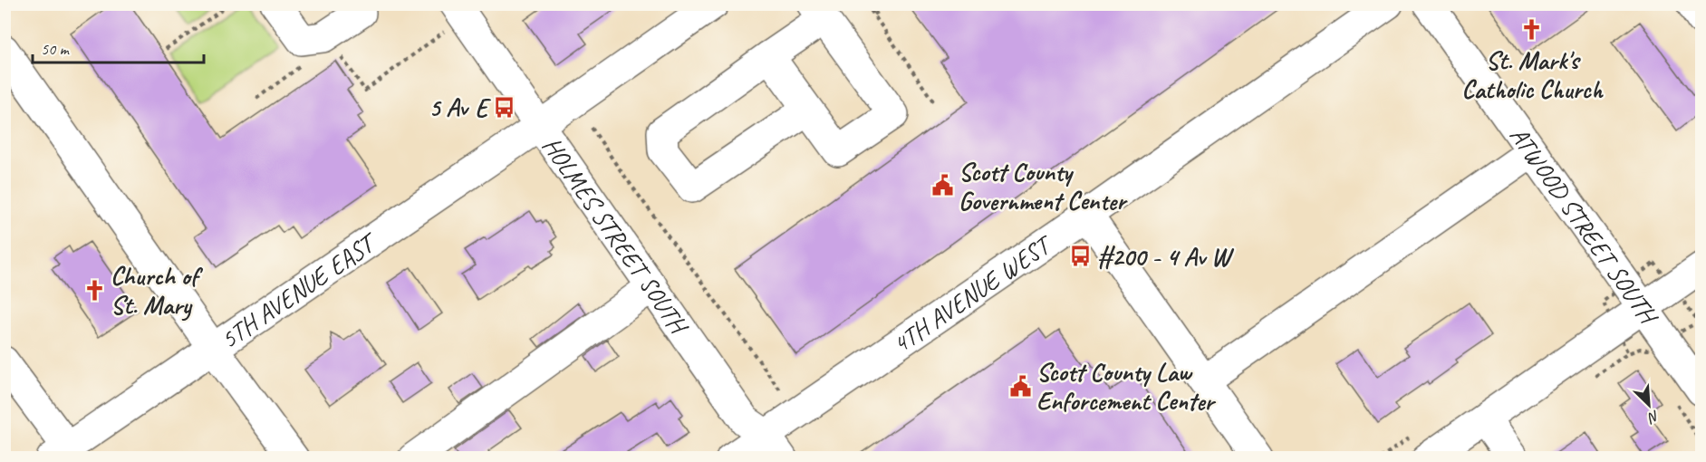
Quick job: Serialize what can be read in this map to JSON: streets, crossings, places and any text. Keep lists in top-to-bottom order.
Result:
{
  "streets": {
    "street": [
      "ATWOOD STREET SOUTH",
      "HOLMES STREET SOUTH",
      "5TH AVENUE EAST",
      "4TH AVENUE WEST"
    ]
  },
  "crossings": [
    ["HOLMES STREET SOUTH", "5TH AVENUE EAST"],
    ["HOLMES STREET SOUTH", "4TH AVENUE WEST"]
  ],
  "places": {
    "church": ["St. Mark's Catholic Church", "Church of St. Mary"],
    "bus stop": ["5 Av E", "#200 - 4 Av W"],
    "public building": ["Scott County Government Center", "Scott County Law Enforcement Center"]
  },
  "scale_bar": "50 m",
  "north": "bottom right"
}
